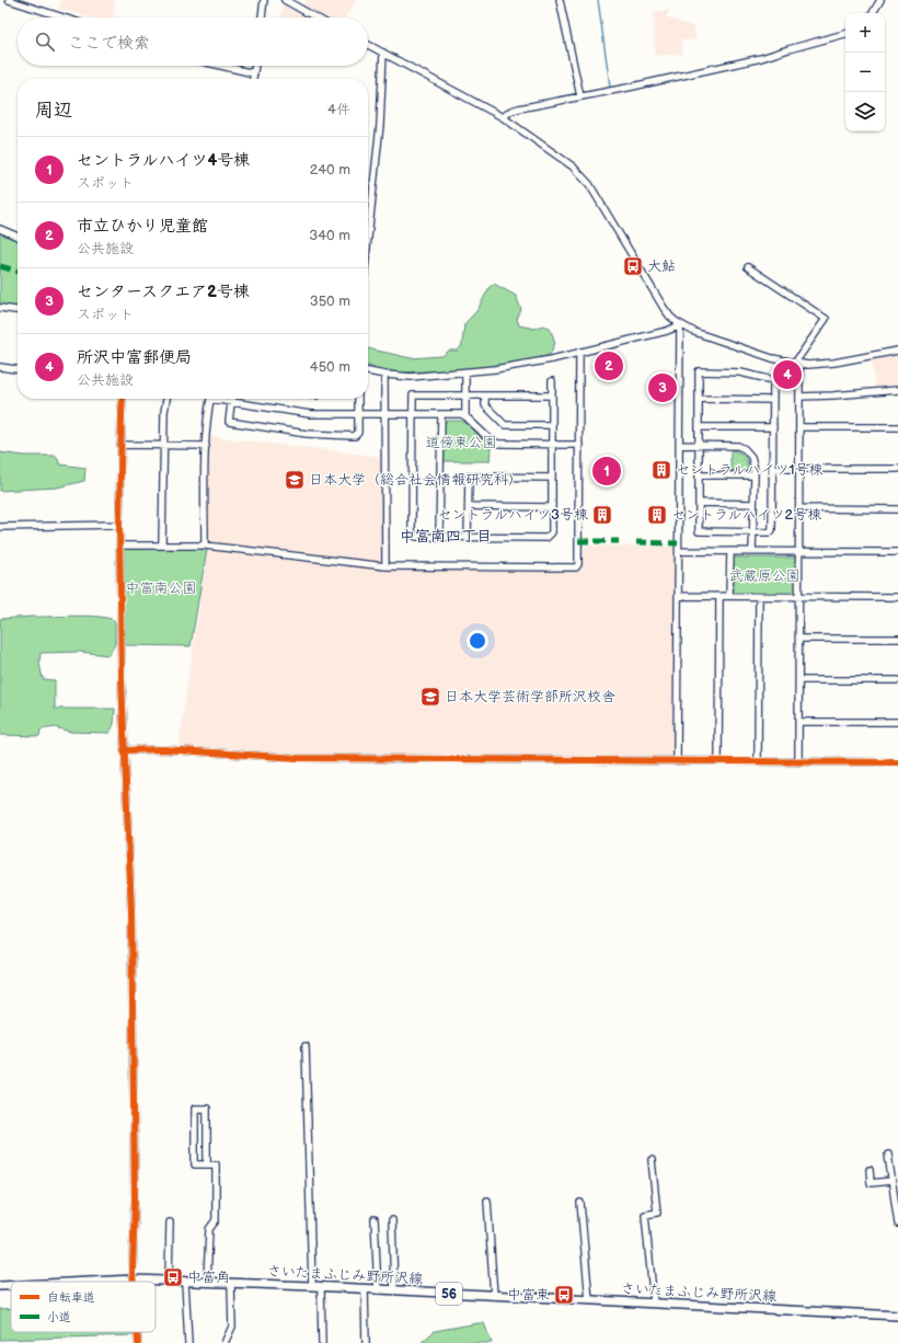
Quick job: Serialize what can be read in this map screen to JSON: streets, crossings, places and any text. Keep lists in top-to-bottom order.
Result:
{
  "streets": {
    "main road": ["さいたまふじみ野所沢線", "56"]
  },
  "districts": ["中富南四丁目"],
  "parks": ["道傍東公園", "武蔵原公園", "中富南公園"],
  "places": {
    "bus stop": ["大鮎", "中富角", "中富東"],
    "building": ["セントラルハイツ1号棟", "セントラルハイツ3号棟", "セントラルハイツ2号棟"],
    "school or university": ["日本大学（総合社会情報研究科）", "日本大学芸術学部所沢校舎"]
  },
  "legend": ["自転車道", "小道"],
  "page": {
    "map_buttons": ["+", "−"],
    "search": "ここで検索",
    "heading": ["周辺", "4件"],
    "list": [
      {
        "mark": "1",
        "name": "セントラルハイツ4号棟",
        "note": "スポット",
        "value": "240 m"
      },
      {
        "mark": "2",
        "name": "市立ひかり児童館",
        "note": "公共施設",
        "value": "340 m"
      },
      {
        "mark": "3",
        "name": "センタースクエア2号棟",
        "note": "スポット",
        "value": "350 m"
      },
      {
        "mark": "4",
        "name": "所沢中富郵便局",
        "note": "公共施設",
        "value": "450 m"
      }
    ],
    "pins": [
      "2",
      "4",
      "3",
      "1"
    ]
  }
}
